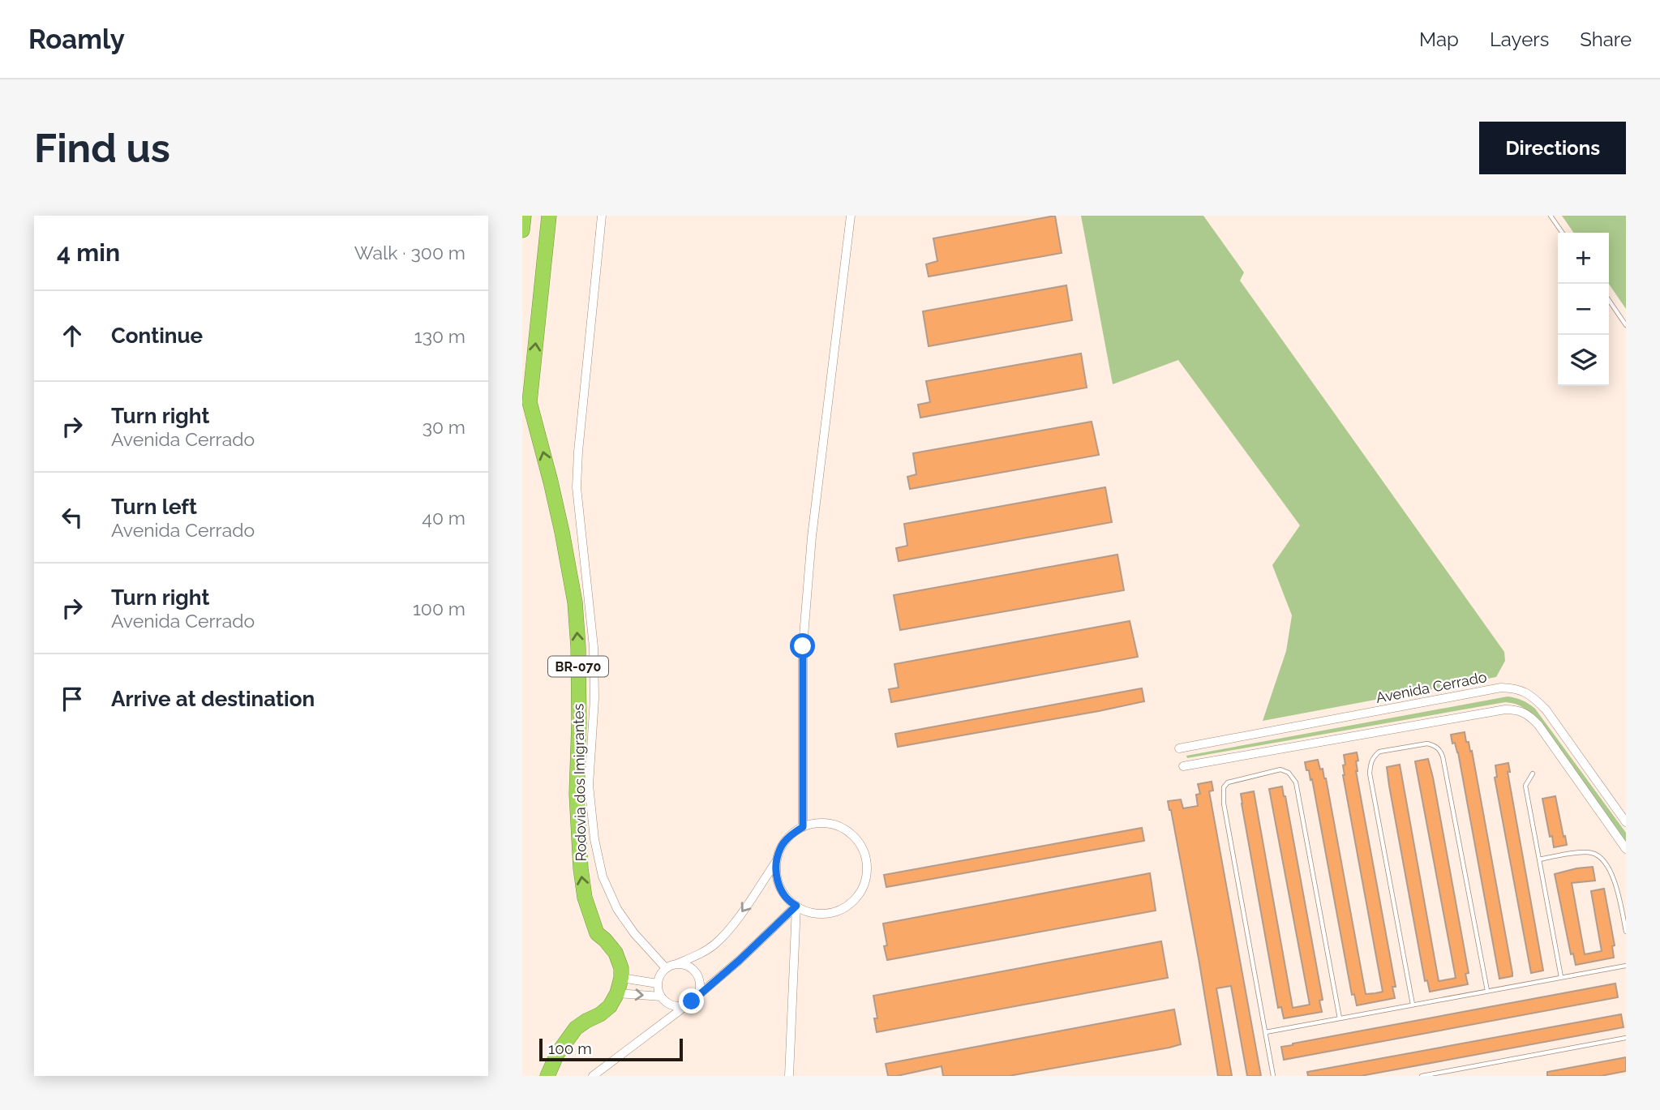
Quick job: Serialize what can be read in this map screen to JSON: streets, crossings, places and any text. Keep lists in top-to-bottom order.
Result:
{
  "streets": {
    "highway": ["BR-070", "Rodovia dos Imigrantes"],
    "street": ["Avenida Cerrado"]
  },
  "one_way": ["Rodovia dos Imigrantes"],
  "scale_bar": "100 m",
  "page": {
    "header": "Roamly",
    "nav": ["Map", "Layers", "Share"],
    "buttons": "Directions",
    "title": "Find us",
    "heading": ["4 min", "Walk · 300 m"],
    "map_buttons": ["+", "−"],
    "list": [
      ["Continue", "130 m"],
      ["Turn right", "Avenida Cerrado", "30 m"],
      ["Turn left", "Avenida Cerrado", "40 m"],
      ["Turn right", "Avenida Cerrado", "100 m"],
      "Arrive at destination"
    ],
    "scale": "100 m"
  }
}
